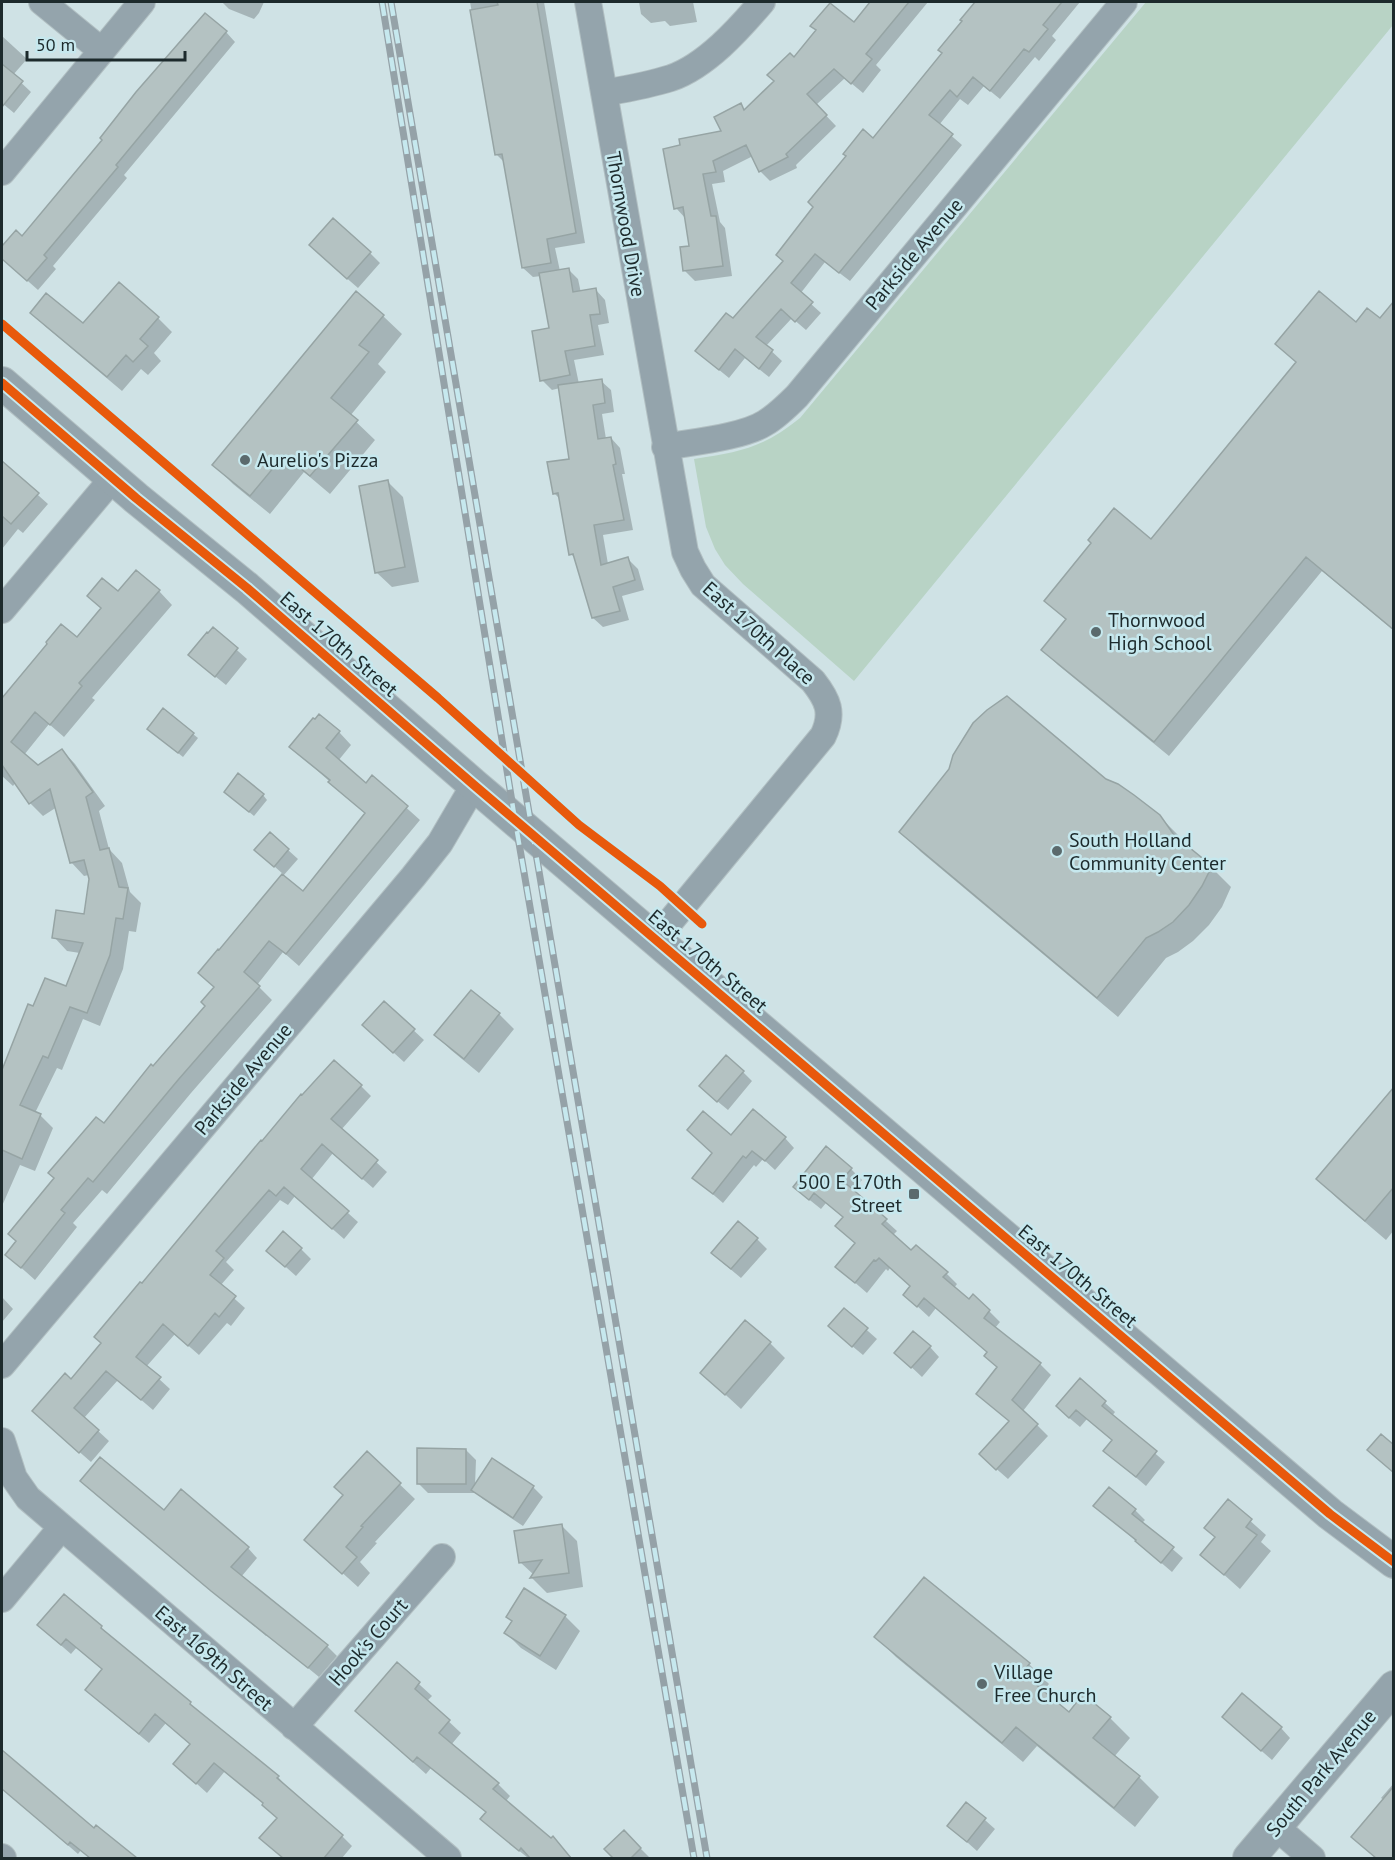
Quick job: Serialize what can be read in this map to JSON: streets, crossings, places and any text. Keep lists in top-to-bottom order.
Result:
{
  "streets": {
    "street": [
      "Thornwood Drive",
      "Parkside Avenue",
      "East 170th Place",
      "East 170th Street",
      "Hook's Court",
      "East 169th Street",
      "South Park Avenue"
    ]
  },
  "crossings": [
    ["Thornwood Drive", "Parkside Avenue"],
    ["Thornwood Drive", "East 170th Place"],
    ["Parkside Avenue", "East 170th Place"],
    ["Parkside Avenue", "East 170th Street"],
    ["East 170th Place", "East 170th Street"],
    ["Hook's Court", "East 169th Street"]
  ],
  "places": {
    "other": [
      "Aurelio's Pizza",
      "Thornwood High School",
      "South Holland Community Center",
      "Village Free Church"
    ],
    "transit": ["500 E 170th Street"]
  },
  "scale_bar": "50 m"
}
